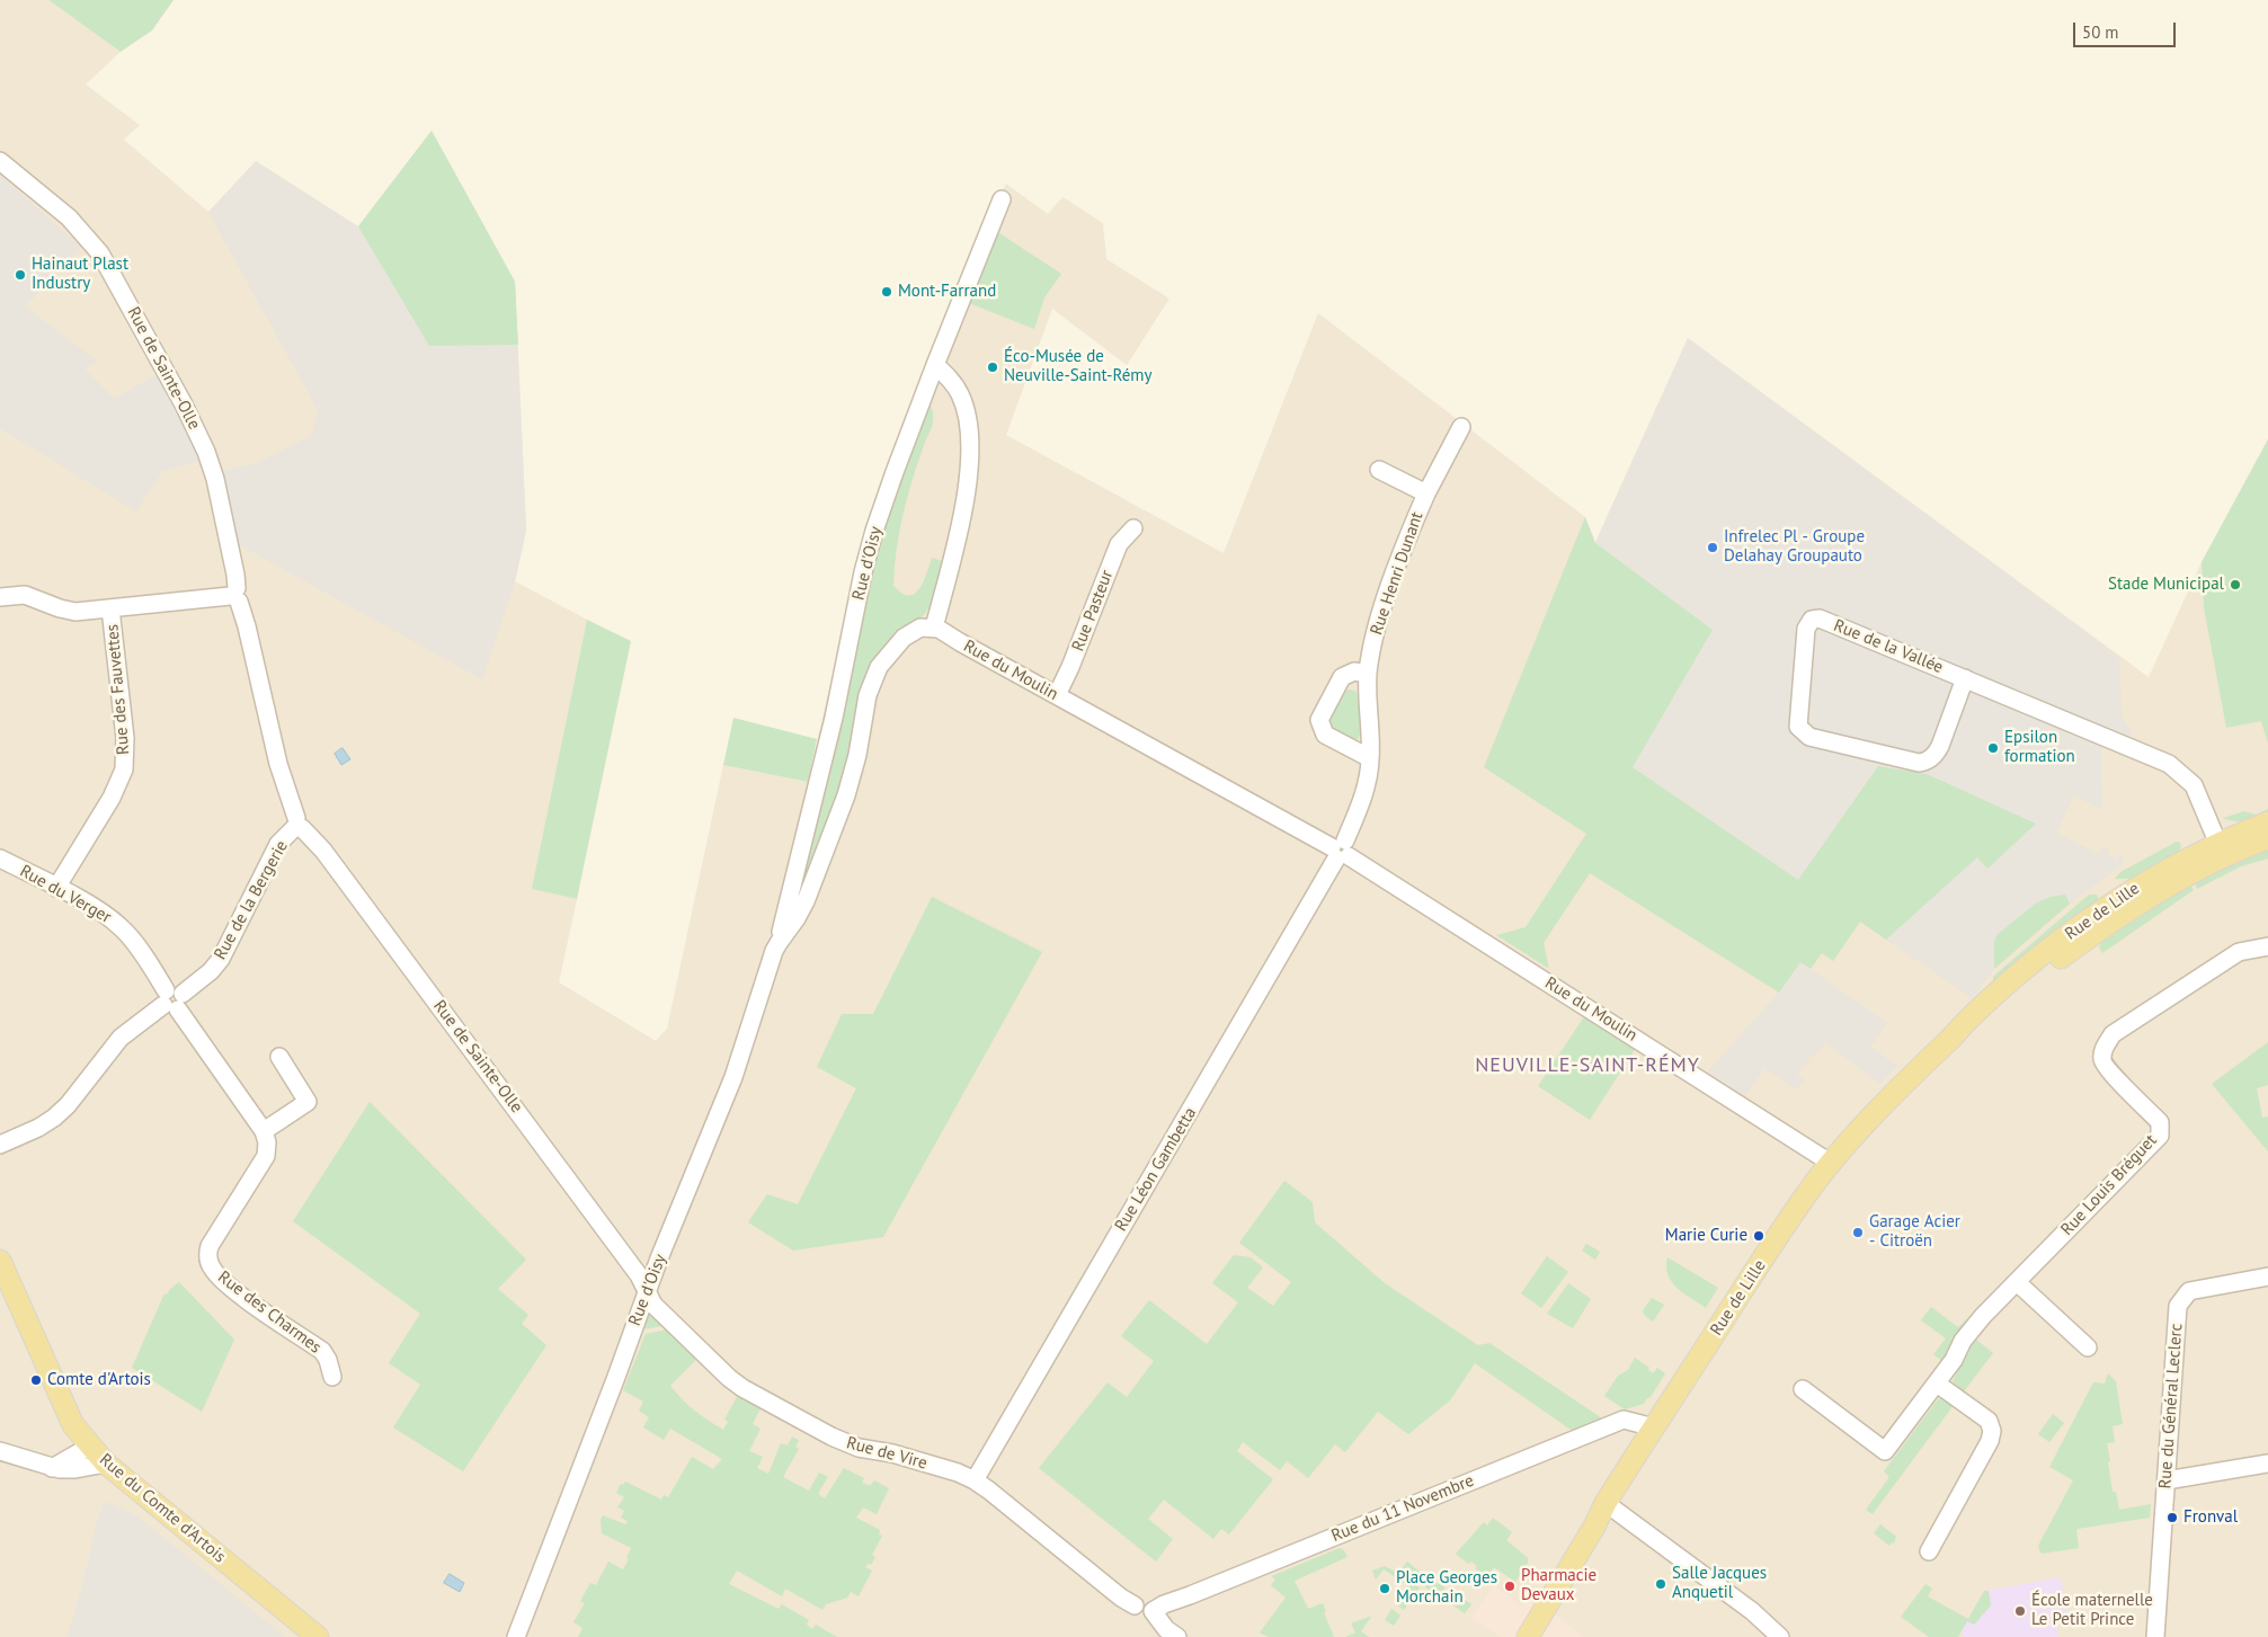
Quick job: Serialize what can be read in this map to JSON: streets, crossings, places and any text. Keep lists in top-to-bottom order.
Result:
{
  "streets": {
    "main road": ["Rue de Lille", "Rue du Comte d'Artois"],
    "street": [
      "Rue de Sainte-Olle",
      "Rue d'Oisy",
      "Rue Henri Dunant",
      "Rue Pasteur",
      "Rue de la Vallée",
      "Rue du Moulin",
      "Rue des Fauvettes",
      "Rue du Verger",
      "Rue de la Bergerie",
      "Rue Léon Gambetta",
      "Rue Louis Bréguet",
      "Rue des Charmes",
      "Rue du Général Leclerc",
      "Rue de Vire",
      "Rue du 11 Novembre"
    ]
  },
  "crossings": [
    ["Rue de Sainte-Olle", "Rue d'Oisy"],
    ["Rue de Sainte-Olle", "Rue de la Bergerie"],
    ["Rue de Sainte-Olle", "Rue de Vire"],
    ["Rue d'Oisy", "Rue du Moulin"],
    ["Rue d'Oisy", "Rue de Vire"],
    ["Rue Henri Dunant", "Rue du Moulin"],
    ["Rue Henri Dunant", "Rue Léon Gambetta"],
    ["Rue Pasteur", "Rue du Moulin"],
    ["Rue de la Vallée", "Rue de Lille"],
    ["Rue du Moulin", "Rue de Lille"],
    ["Rue du Moulin", "Rue Léon Gambetta"],
    ["Rue des Fauvettes", "Rue du Verger"],
    ["Rue du Verger", "Rue de la Bergerie"],
    ["Rue de Lille", "Rue du 11 Novembre"],
    ["Rue Léon Gambetta", "Rue de Vire"]
  ],
  "districts": ["NEUVILLE-SAINT-RÉMY"],
  "places": [
    "Hainaut Plast Industry",
    "Mont-Farrand",
    "Éco-Musée de Neuville-Saint-Rémy",
    "Infrelec Pl - Groupe Delahay Groupauto",
    "Stade Municipal",
    "Epsilon formation",
    "Garage Acier - Citroën",
    "Marie Curie",
    "Comte d'Artois",
    "Fronval",
    "Salle Jacques Anquetil",
    "Pharmacie Devaux",
    "Place Georges Morchain",
    "École maternelle Le Petit Prince"
  ],
  "scale_bar": "50 m"
}
